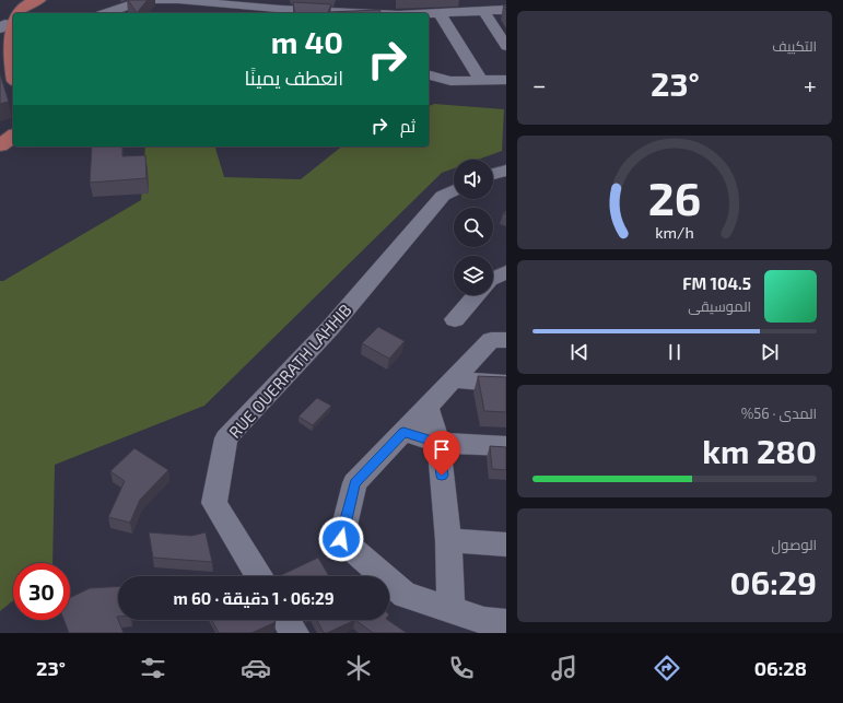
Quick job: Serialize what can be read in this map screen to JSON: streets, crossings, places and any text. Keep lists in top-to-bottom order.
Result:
{
  "streets": {
    "street": ["RUE OUERRATH LAHHIB"]
  },
  "page": {
    "tile": [
      "التكييف",
      ["المدى · 56%", "280 km"],
      ["الوصول", "06:29"]
    ],
    "turn": ["40 m", "انعطف يمينًا"],
    "heat": ["−", "23°", "+"],
    "then": "ثم",
    "song": ["104.5 FM", "الموسيقى"],
    "limit": "30",
    "trip": "06:29 · 1 دقيقة · 60 m",
    "tabs": ["06:28", "23°"],
    "gauge": ["26", "km/h"]
  }
}
